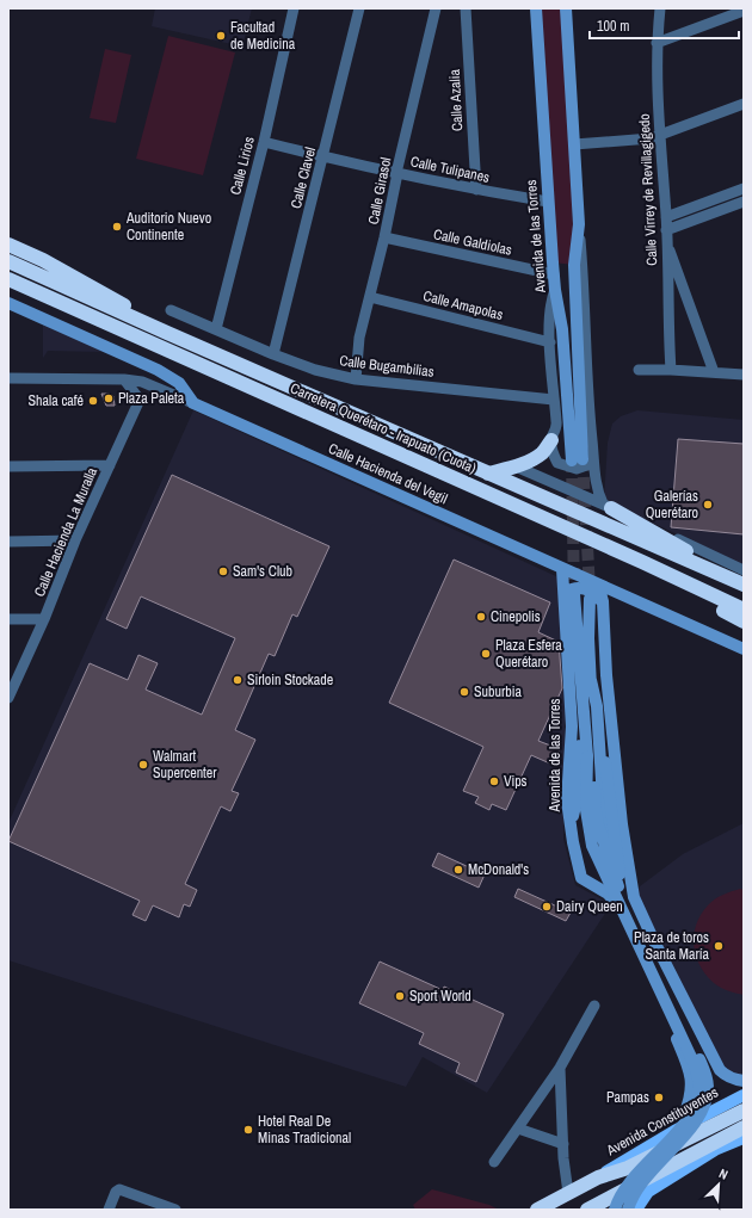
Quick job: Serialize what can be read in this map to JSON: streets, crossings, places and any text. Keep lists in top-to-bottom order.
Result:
{
  "streets": {
    "highway": ["Carretera Querétaro - Irapuato (Cuota)"],
    "main road": ["Avenida de las Torres", "Calle Hacienda del Vegil", "Avenida Constituyentes"],
    "street": [
      "Calle Azalia",
      "Calle Lirios",
      "Calle Tulipanes",
      "Calle Clavel",
      "Calle Virrey de Revillagigedo",
      "Calle Girasol",
      "Calle Galdiolas",
      "Calle Amapolas",
      "Calle Bugambilias",
      "Calle Hacienda La Muralla"
    ]
  },
  "crossings": [
    ["Calle Azalia", "Calle Tulipanes"],
    ["Calle Lirios", "Calle Tulipanes"],
    ["Calle Lirios", "Calle Bugambilias"],
    ["Calle Tulipanes", "Calle Clavel"],
    ["Calle Tulipanes", "Calle Girasol"],
    ["Calle Tulipanes", "Avenida de las Torres"],
    ["Calle Clavel", "Calle Bugambilias"],
    ["Calle Girasol", "Calle Galdiolas"],
    ["Calle Girasol", "Calle Amapolas"],
    ["Calle Girasol", "Calle Bugambilias"],
    ["Avenida de las Torres", "Calle Galdiolas"],
    ["Avenida de las Torres", "Calle Hacienda del Vegil"],
    ["Avenida de las Torres", "Avenida Constituyentes"],
    ["Calle Hacienda del Vegil", "Calle Hacienda La Muralla"]
  ],
  "places": [
    "Facultad de Medicina",
    "Auditorio Nuevo Continente",
    "Plaza Paleta",
    "Shala café",
    "Galerías Querétaro",
    "Sam's Club",
    "Cinepolis",
    "Plaza Esfera Querétaro",
    "Sirloin Stockade",
    "Suburbia",
    "Walmart Supercenter",
    "Vips",
    "McDonald's",
    "Dairy Queen",
    "Plaza de toros Santa María",
    "Sport World",
    "Pampas",
    "Hotel Real De Minas Tradicional"
  ],
  "scale_bar": "100 m",
  "north": "top right"
}
